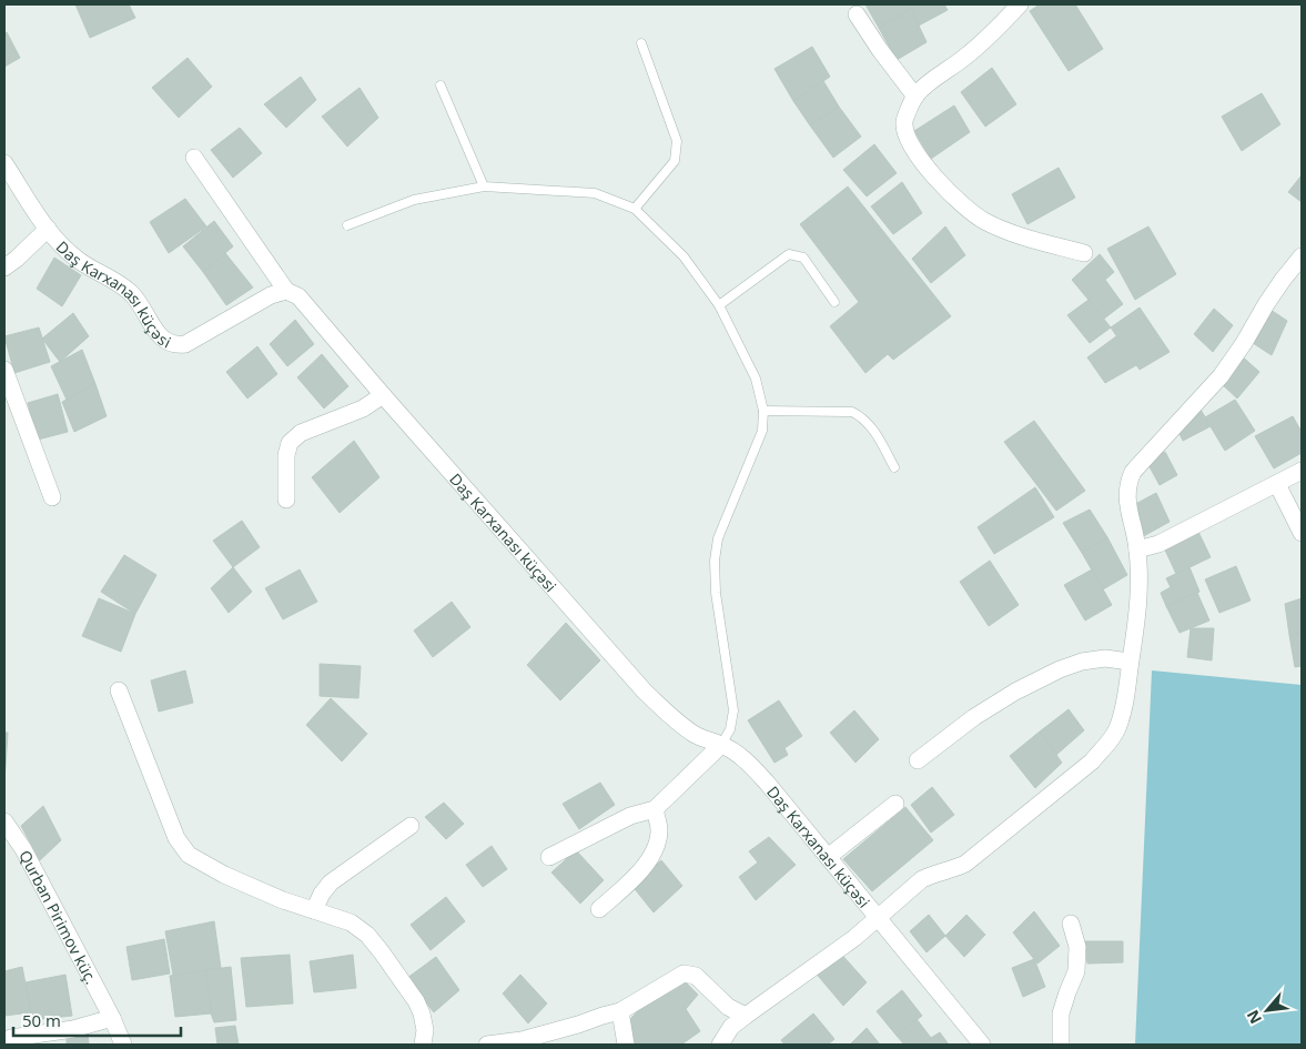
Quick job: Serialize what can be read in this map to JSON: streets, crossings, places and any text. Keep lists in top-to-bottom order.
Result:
{
  "streets": {
    "street": ["Daş Karxanası küçəsi", "Qurban Pirimov küç."]
  },
  "scale_bar": "50 m",
  "north": "bottom left"
}
